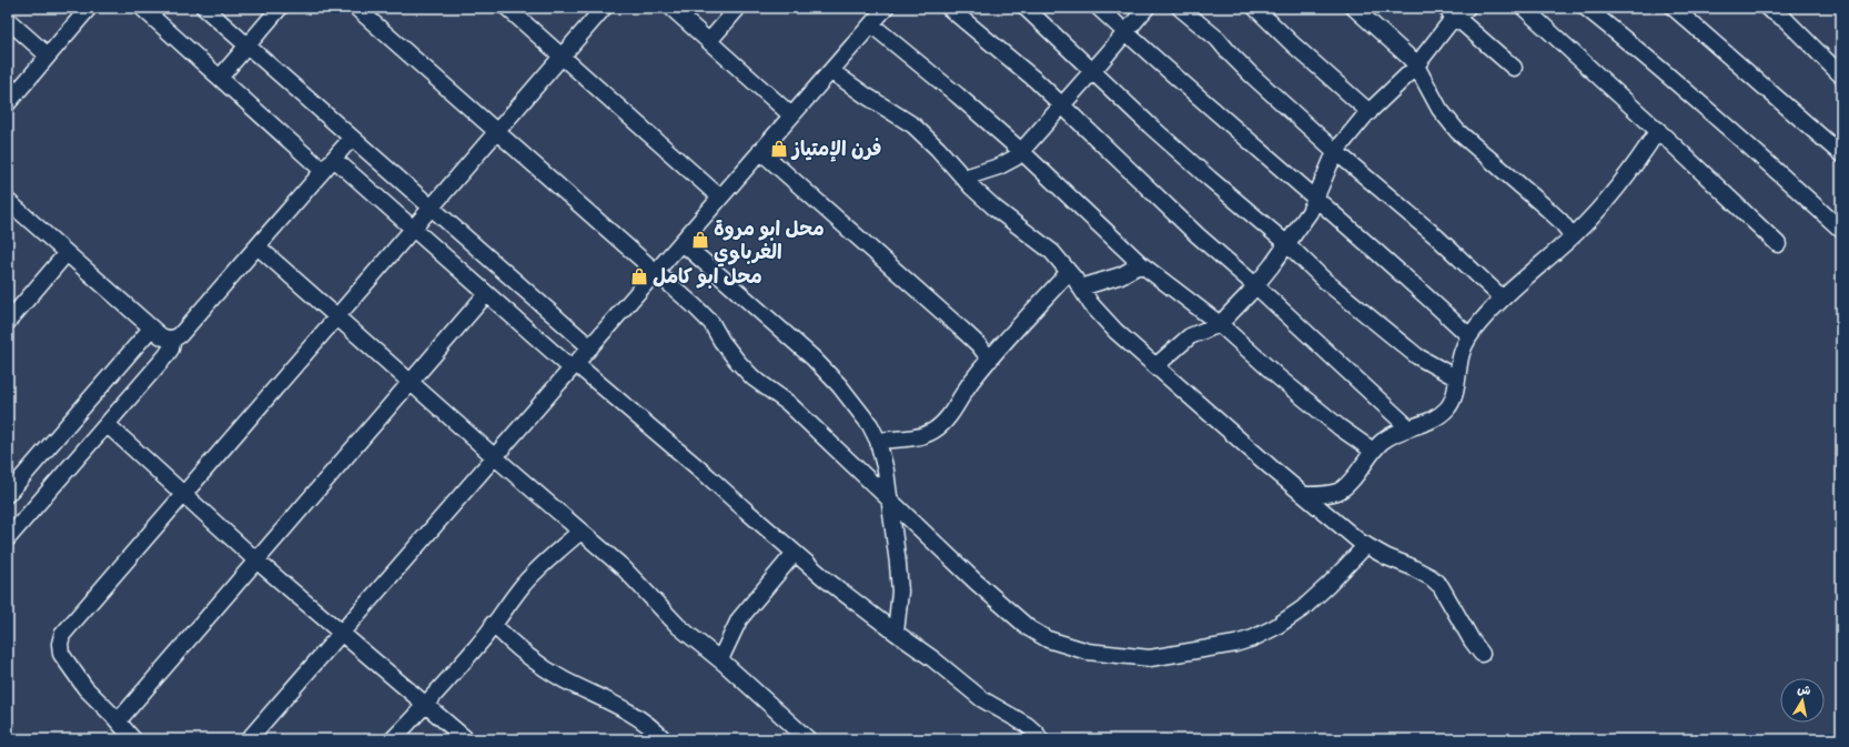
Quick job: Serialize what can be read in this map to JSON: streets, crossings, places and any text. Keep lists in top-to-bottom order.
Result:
{
  "places": {
    "shop": ["فرن الإمتياز", "محل ابو مروة الغرباوي", "محل ابو كامل"]
  },
  "north": "top"
}
